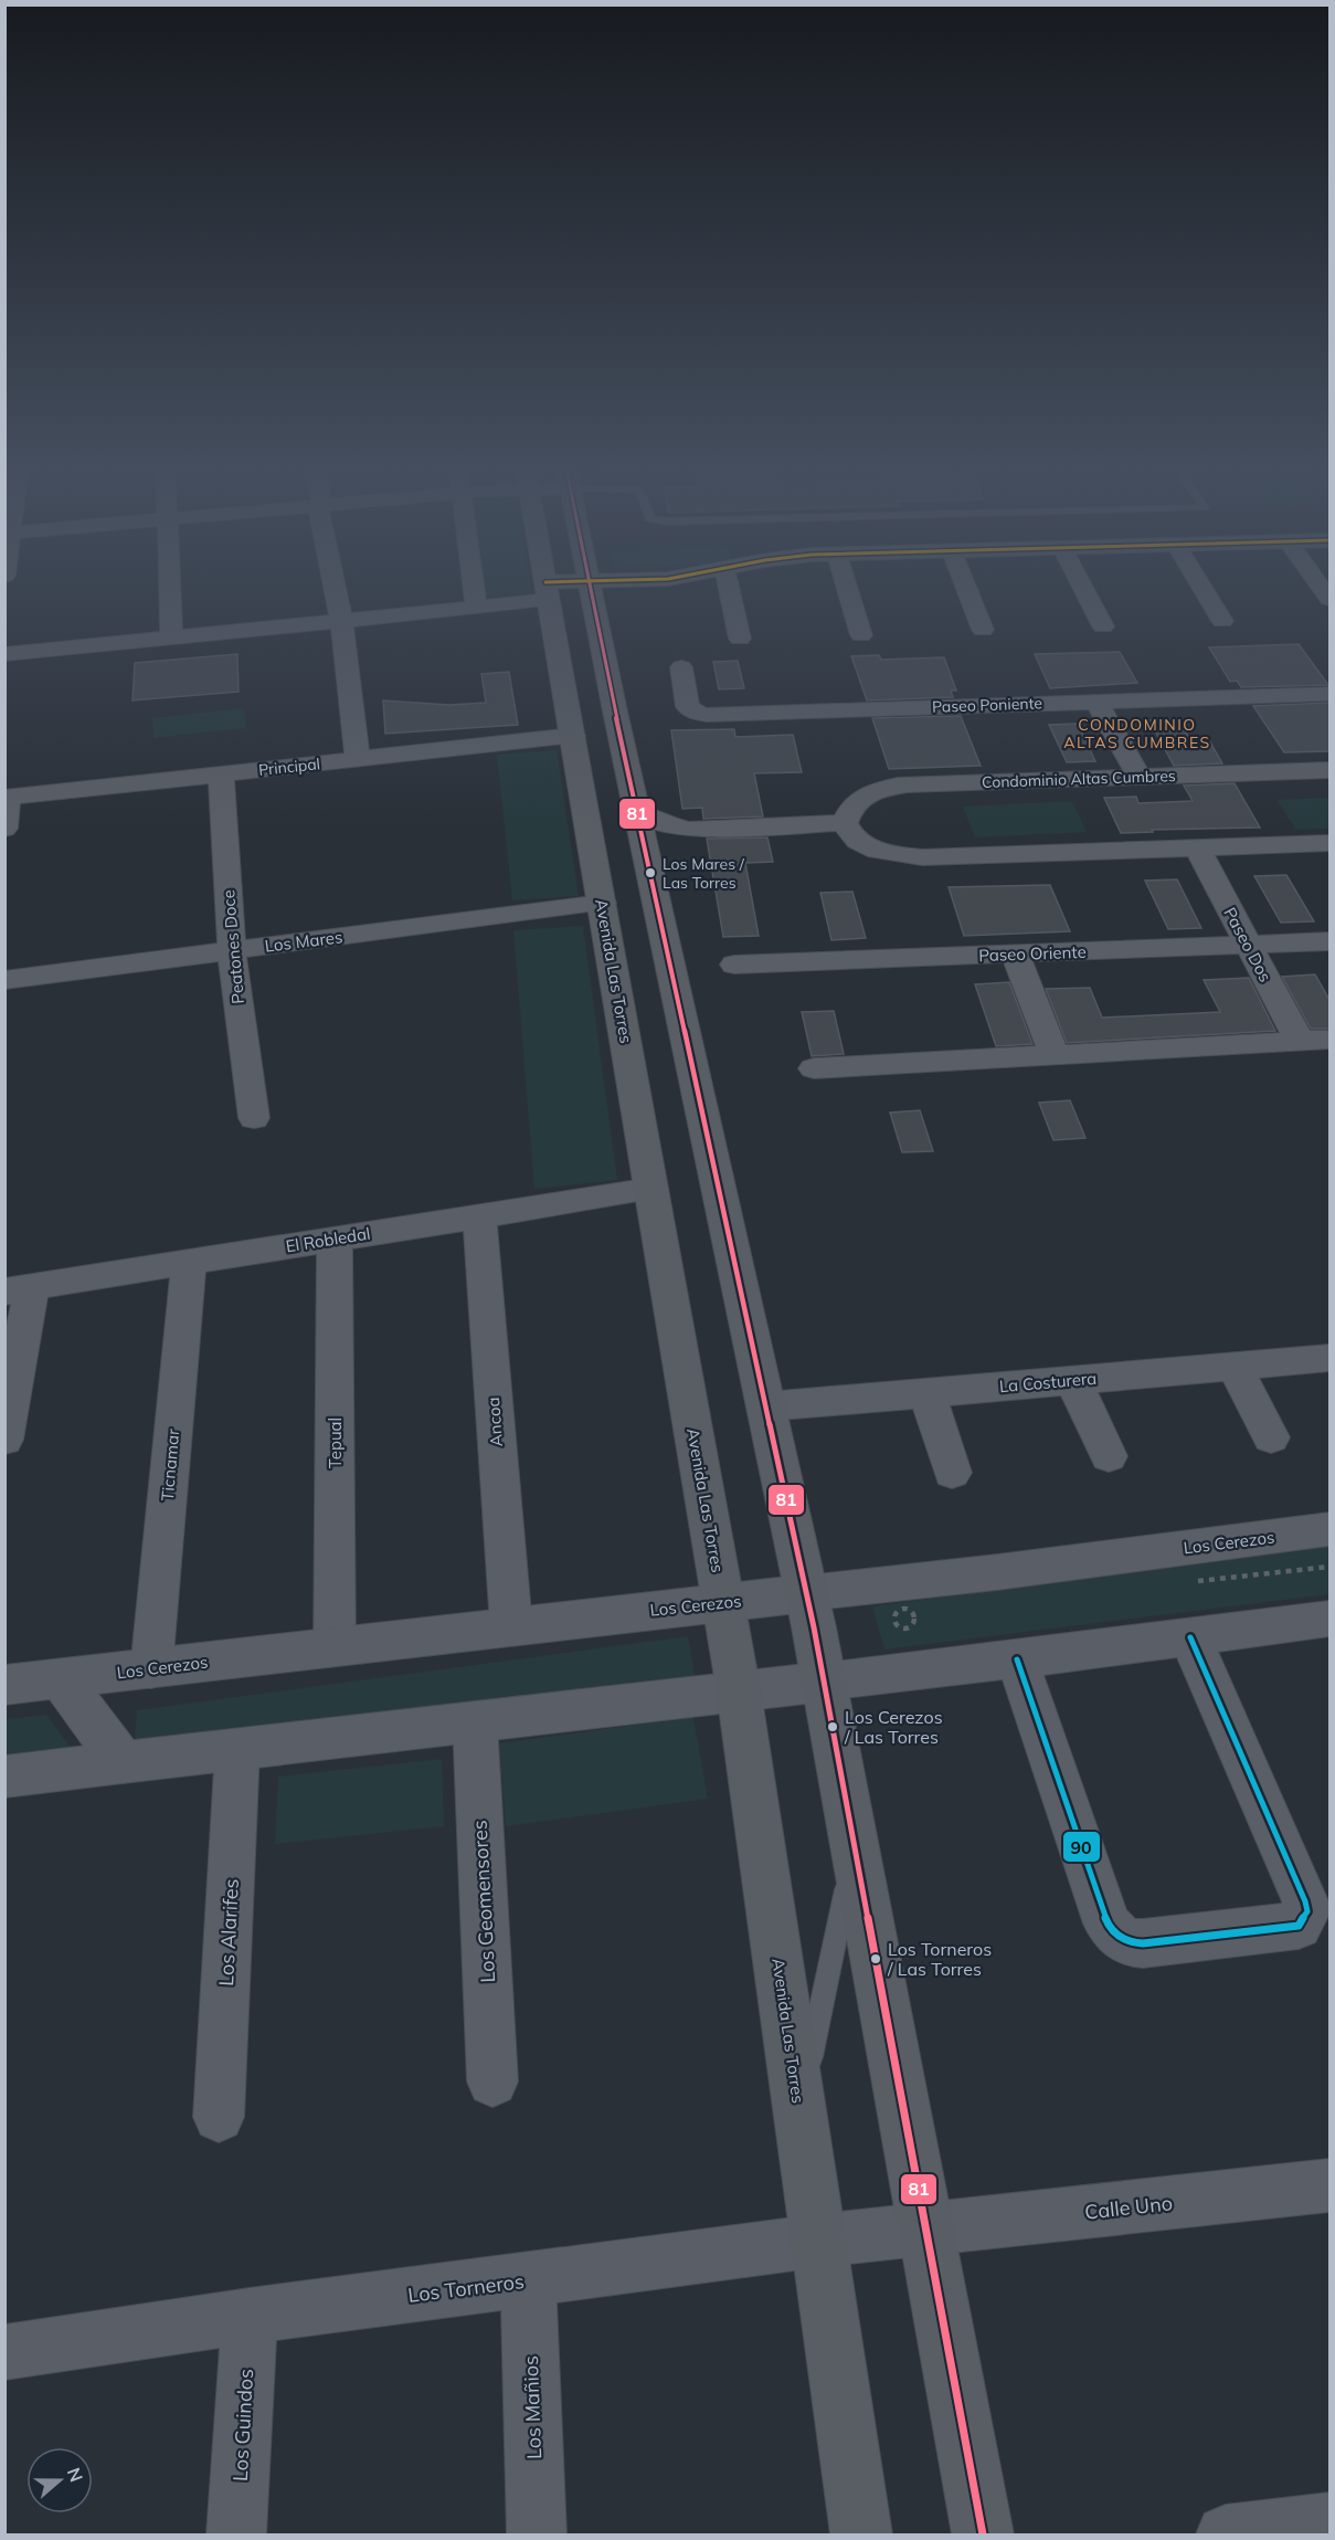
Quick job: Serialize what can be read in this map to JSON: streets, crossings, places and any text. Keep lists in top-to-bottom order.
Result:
{
  "streets": {
    "main road": ["Avenida Las Torres"],
    "street": [
      "Paseo Poniente",
      "Principal",
      "Condominio Altas Cumbres",
      "Los Mares",
      "Paseo Dos",
      "Peatones Doce",
      "Paseo Oriente",
      "El Robledal",
      "La Costurera",
      "Ancoa",
      "Tepual",
      "Ticnamar",
      "Los Cerezos",
      "Los Geomensores",
      "Los Alarifes",
      "Calle Uno",
      "Los Torneros",
      "Los Mañios",
      "Los Guindos"
    ]
  },
  "crossings": [
    ["Principal", "Peatones Doce"],
    ["Principal", "Avenida Las Torres"],
    ["Los Mares", "Peatones Doce"],
    ["Los Mares", "Avenida Las Torres"],
    ["Paseo Dos", "Paseo Oriente"],
    ["Avenida Las Torres", "El Robledal"],
    ["Avenida Las Torres", "La Costurera"],
    ["Avenida Las Torres", "Los Cerezos"],
    ["Avenida Las Torres", "Calle Uno"],
    ["Avenida Las Torres", "Los Torneros"],
    ["El Robledal", "Ancoa"],
    ["El Robledal", "Tepual"],
    ["El Robledal", "Ticnamar"],
    ["Ancoa", "Los Cerezos"],
    ["Tepual", "Los Cerezos"],
    ["Ticnamar", "Los Cerezos"],
    ["Calle Uno", "Los Torneros"],
    ["Los Torneros", "Los Mañios"],
    ["Los Torneros", "Los Guindos"]
  ],
  "districts": ["CONDOMINIO ALTAS CUMBRES"],
  "places": ["Los Mares / Las Torres", "Los Cerezos / Las Torres", "Los Torneros / Las Torres"],
  "lines": ["transit line 81", "transit line 90"],
  "north": "right"
}
